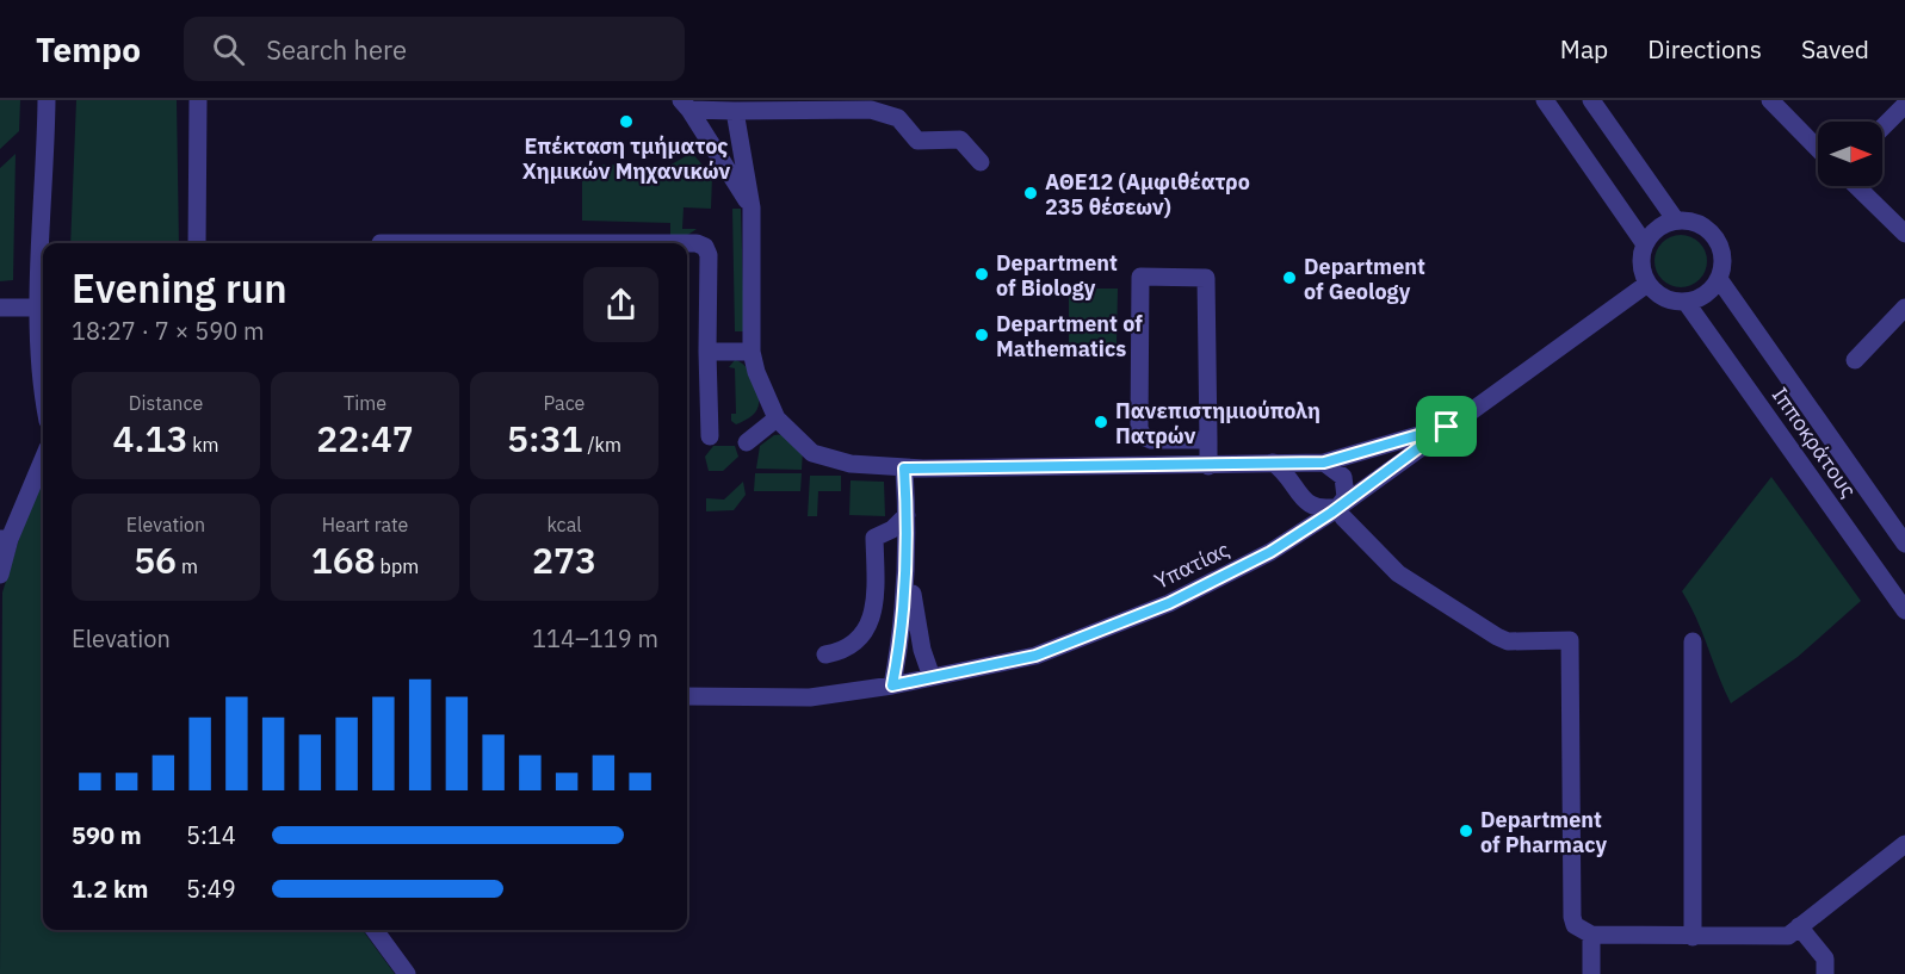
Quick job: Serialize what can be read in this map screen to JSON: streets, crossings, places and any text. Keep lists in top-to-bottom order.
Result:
{
  "streets": {
    "street": ["Ιπποκράτους", "Υπατίας"]
  },
  "crossings": [
    ["Ιπποκράτους", "Υπατίας"]
  ],
  "places": [
    "Επέκταση τμήματος Χημικών Μηχανικών",
    "ΑΘΕ12 (Αμφιθέατρο 235 θέσεων)",
    "Department of Biology",
    "Department of Geology",
    "Department of Mathematics",
    "Πανεπιστημιούπολη Πατρών",
    "Department of Pharmacy"
  ],
  "north": "right",
  "page": {
    "header": "Tempo",
    "search": "Search here",
    "nav": ["Map", "Directions", "Saved"],
    "heading": ["Evening run", "18:27 · 7 × 590 m"],
    "stats": [
      ["Distance", "4.13 km"],
      ["Time", "22:47"],
      ["Pace", "5:31 /km"],
      ["Elevation", "56 m"],
      ["Heart rate", "168 bpm"],
      ["kcal", "273"]
    ],
    "chart": ["Elevation", "114–119 m"],
    "list": [
      {
        "name": "590 m",
        "note": "5:14"
      },
      {
        "name": "1.2 km",
        "note": "5:49"
      }
    ]
  }
}
